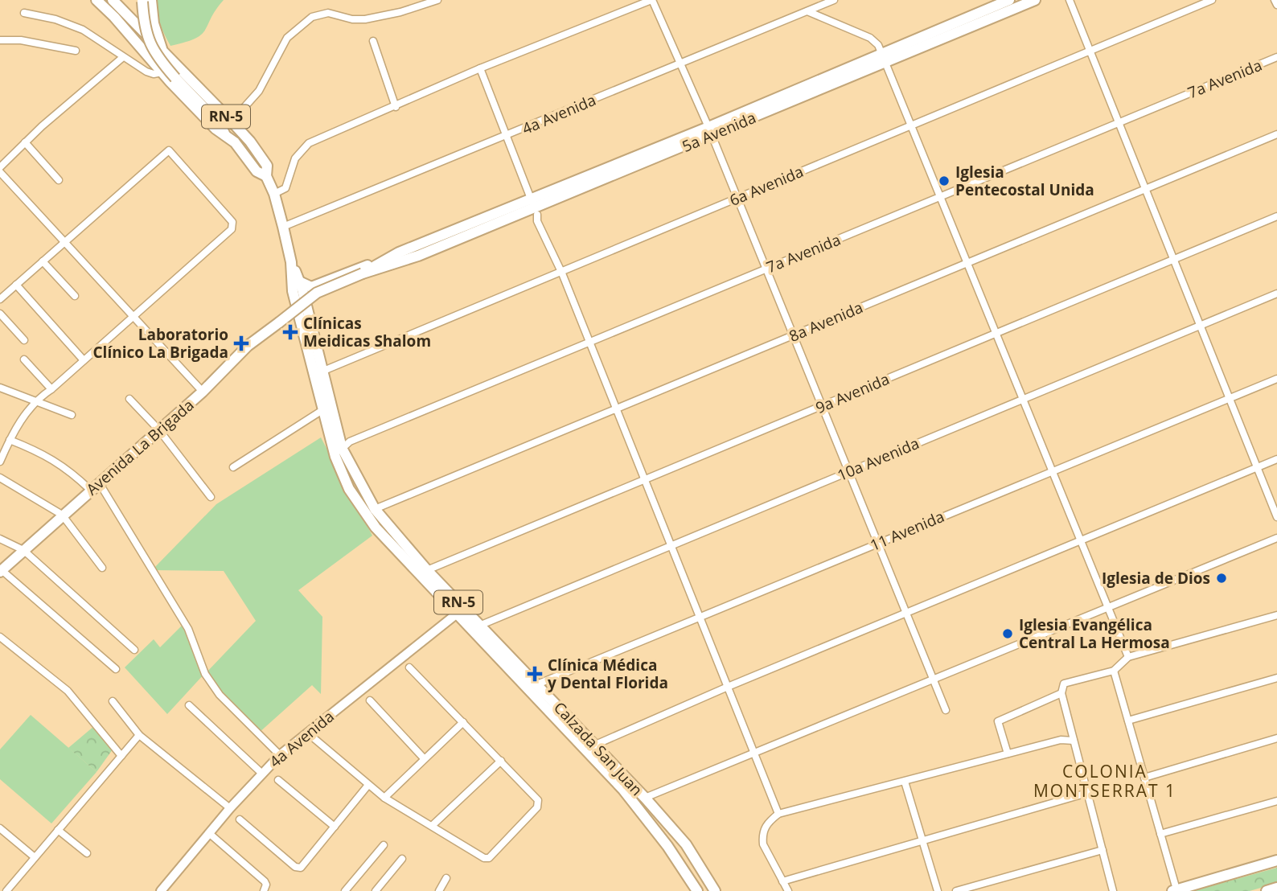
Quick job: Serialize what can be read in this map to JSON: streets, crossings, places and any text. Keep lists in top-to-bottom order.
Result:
{
  "streets": {
    "main road": [
      "RN-5",
      "5a Avenida",
      "Avenida La Brigada",
      "Calzada San Juan"
    ],
    "street": [
      "7a Avenida",
      "4a Avenida",
      "6a Avenida",
      "8a Avenida",
      "9a Avenida",
      "10a Avenida",
      "11 Avenida"
    ]
  },
  "crossings": [
    ["7a Avenida", "Calzada San Juan"],
    ["4a Avenida", "Calzada San Juan"],
    ["5a Avenida", "Avenida La Brigada"],
    ["5a Avenida", "Calzada San Juan"],
    ["6a Avenida", "Calzada San Juan"],
    ["8a Avenida", "Calzada San Juan"],
    ["9a Avenida", "Calzada San Juan"],
    ["10a Avenida", "Calzada San Juan"],
    ["11 Avenida", "Calzada San Juan"]
  ],
  "districts": ["COLONIA MONTSERRAT 1"],
  "places": {
    "other": ["Iglesia Pentecostal Unida", "Iglesia de Dios", "Iglesia Evangélica Central La Hermosa"],
    "health": ["Clínicas Meidicas Shalom", "Laboratorio Clínico La Brigada", "Clínica Médica y Dental Florida"]
  }
}
